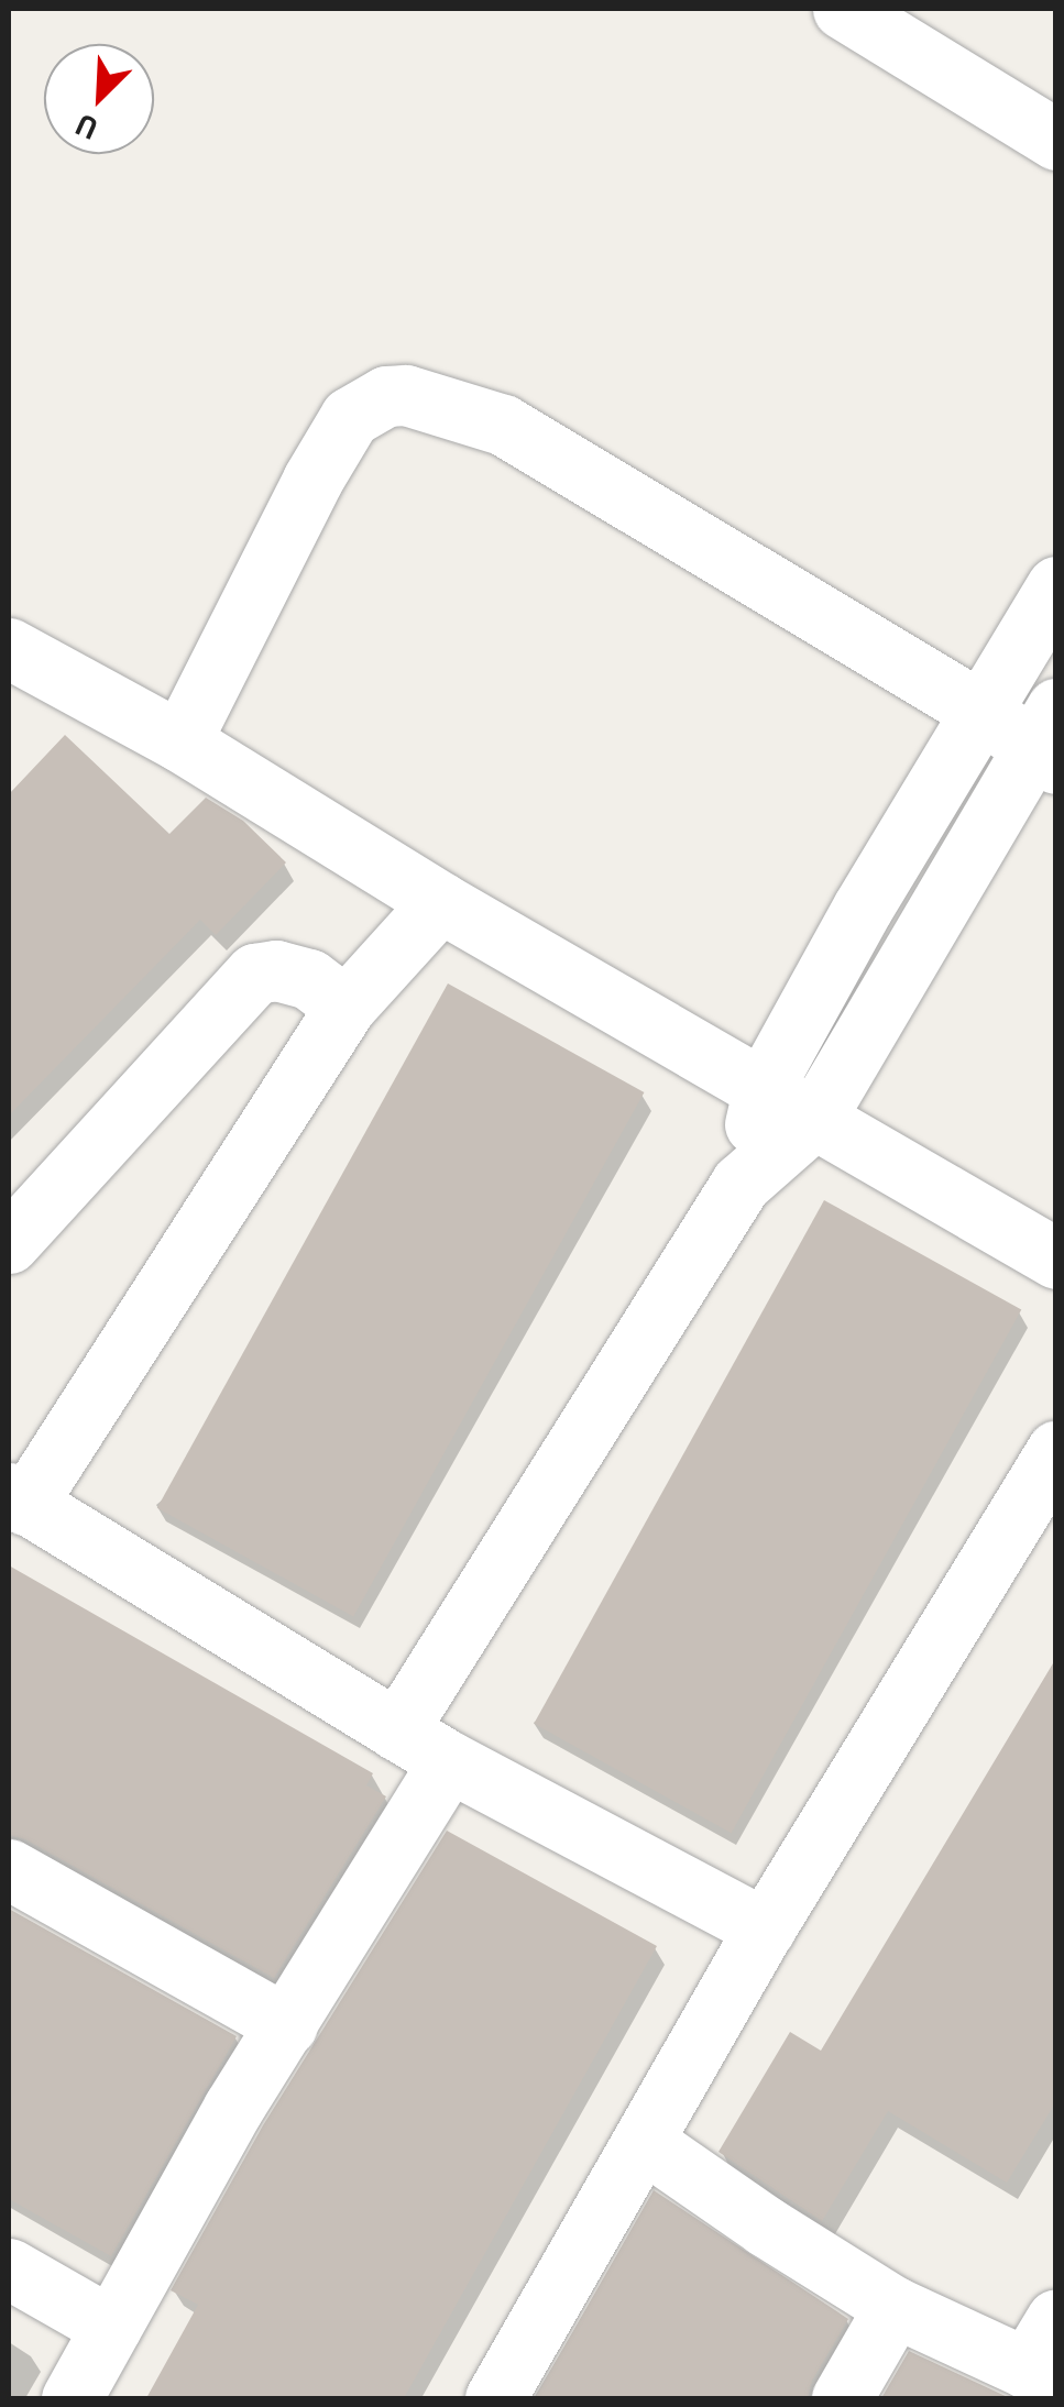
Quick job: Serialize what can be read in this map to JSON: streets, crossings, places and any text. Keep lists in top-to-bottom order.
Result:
{
  "north": "bottom left"
}
